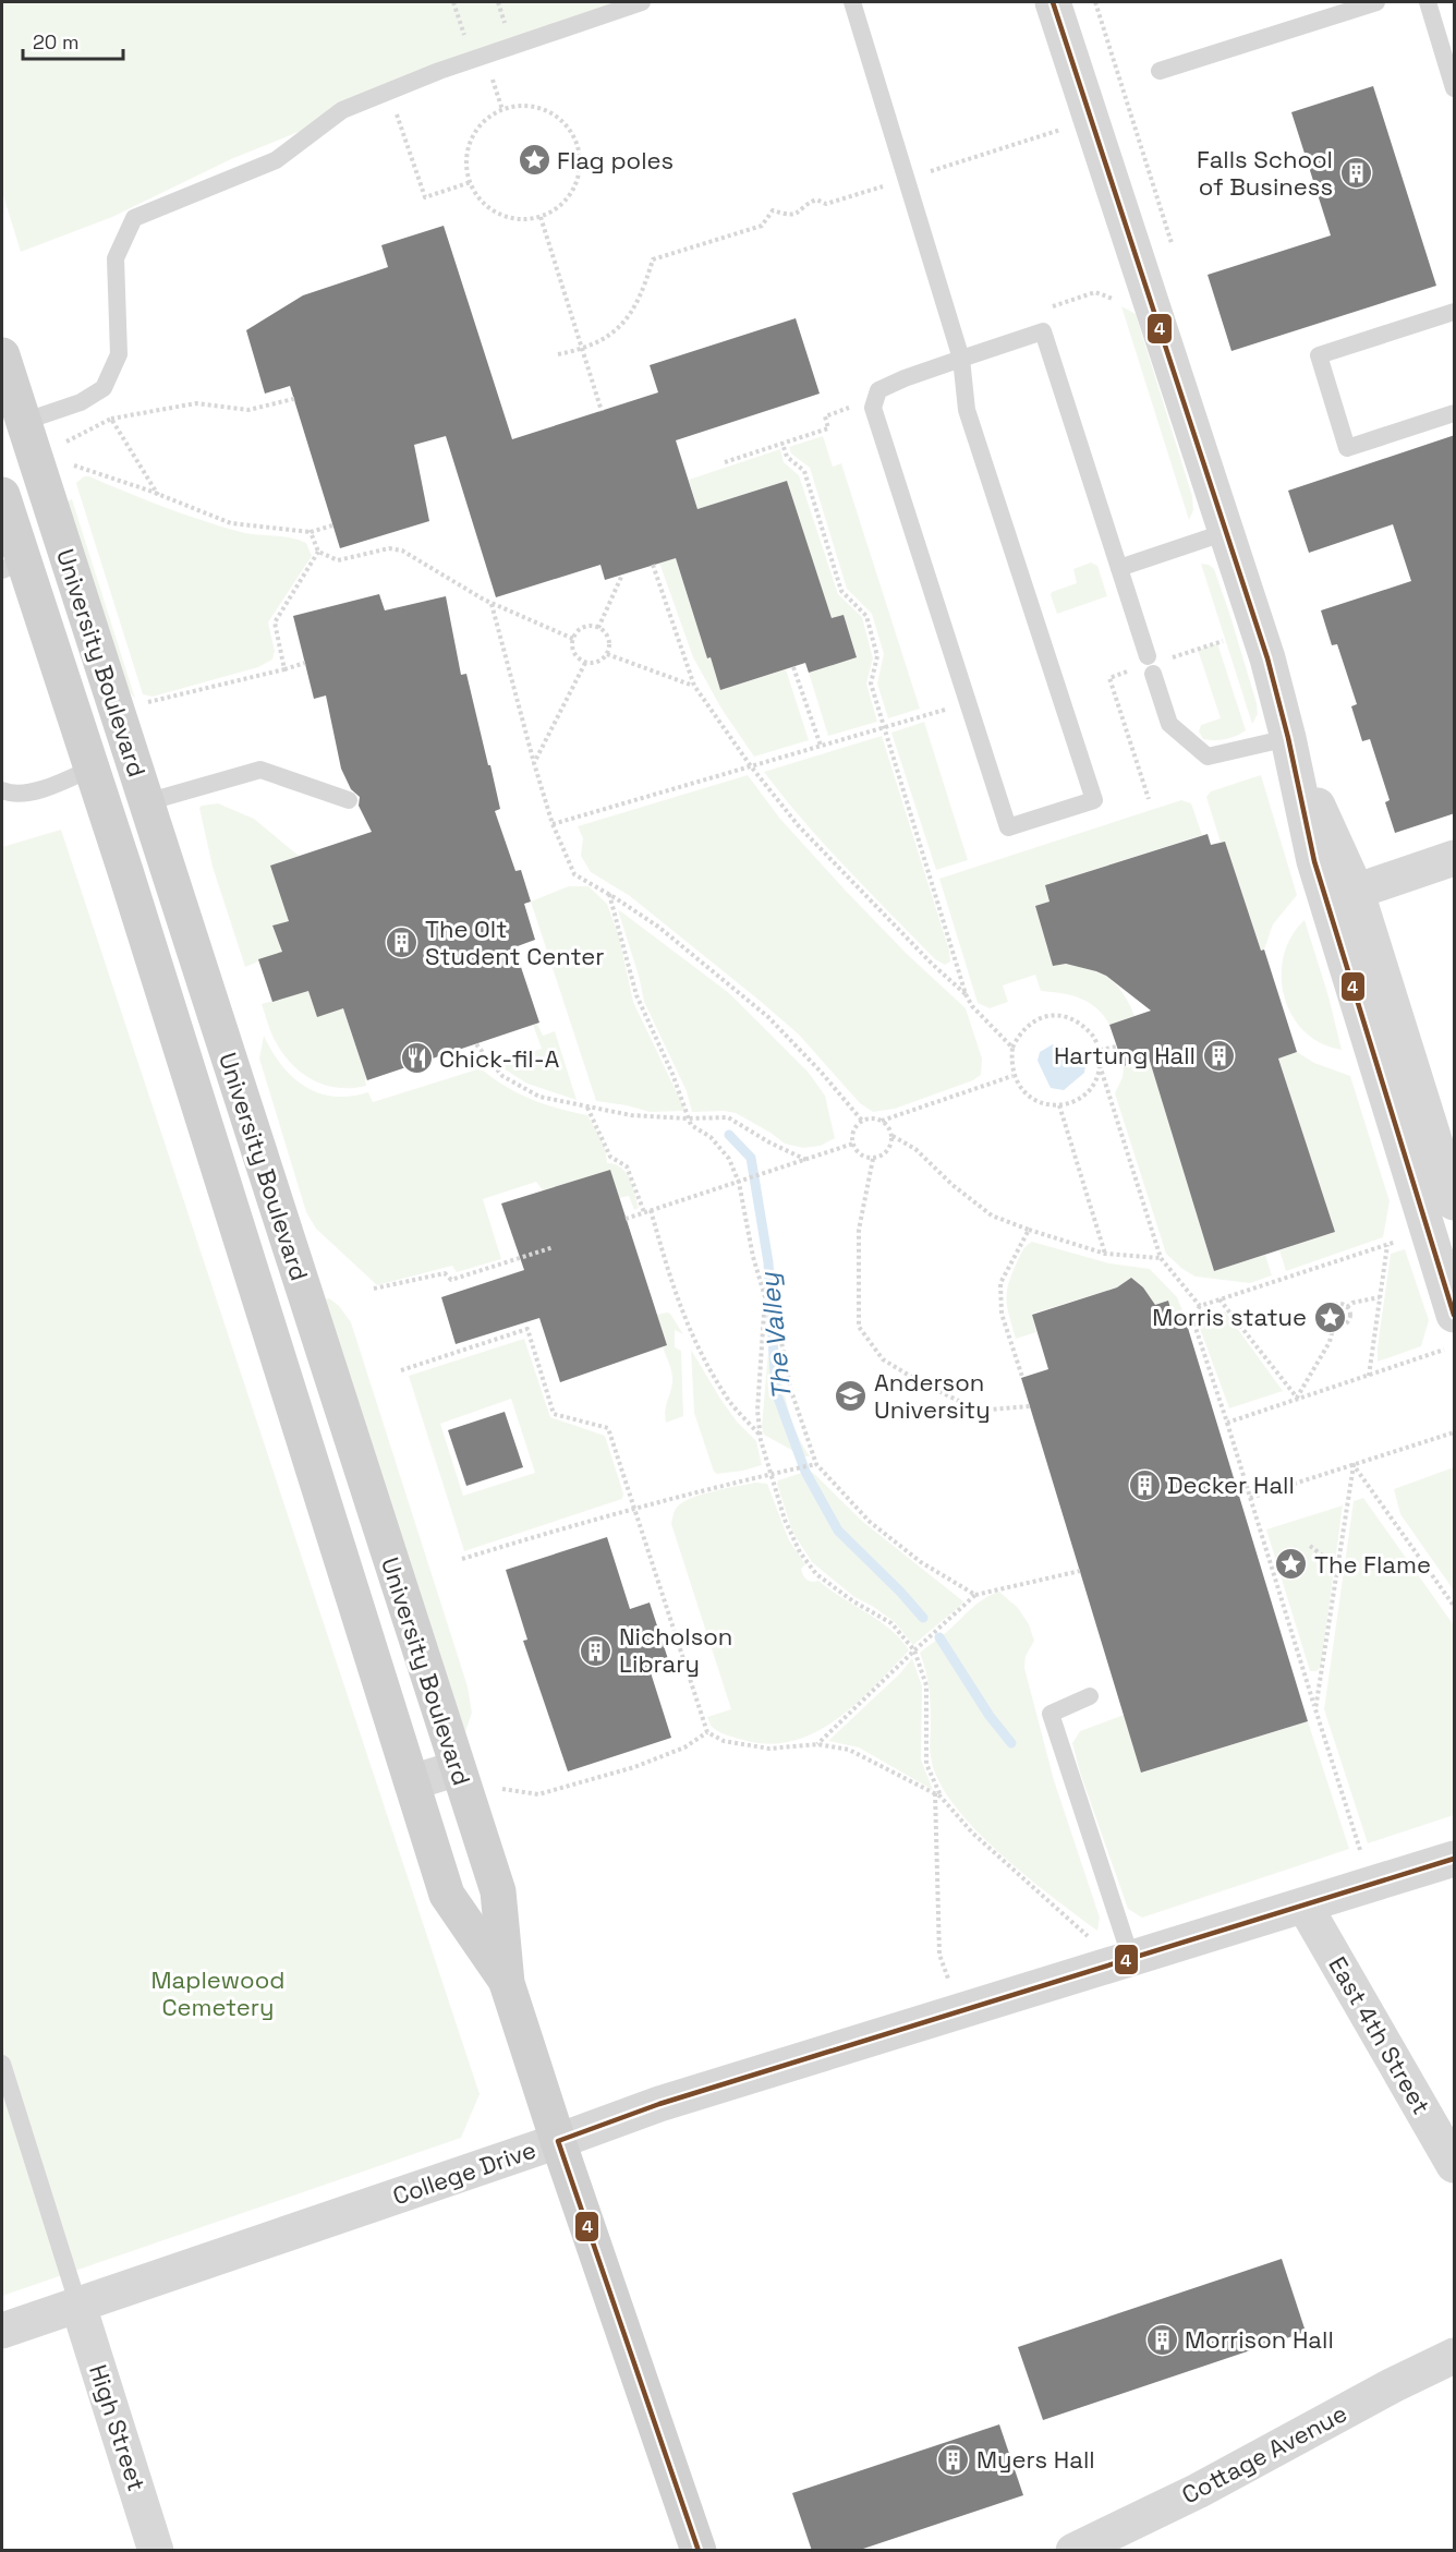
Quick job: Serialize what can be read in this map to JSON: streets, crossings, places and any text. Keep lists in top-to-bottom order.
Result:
{
  "streets": {
    "main road": ["University Boulevard"],
    "street": [
      "East 4th Street",
      "College Drive",
      "High Street",
      "Cottage Avenue"
    ]
  },
  "crossings": [
    ["University Boulevard", "College Drive"],
    ["East 4th Street", "College Drive"],
    ["College Drive", "High Street"]
  ],
  "water": ["The Valley"],
  "parks": ["Maplewood Cemetery"],
  "places": {
    "place": ["Flag poles", "Morris statue", "The Flame"],
    "building": [
      "Falls School of Business",
      "The Olt Student Center",
      "Hartung Hall",
      "Decker Hall",
      "Nicholson Library",
      "Morrison Hall",
      "Myers Hall"
    ],
    "restaurant": ["Chick-fil-A"],
    "school or university": ["Anderson University"]
  },
  "lines": ["transit line 4"],
  "scale_bar": "20 m"
}
